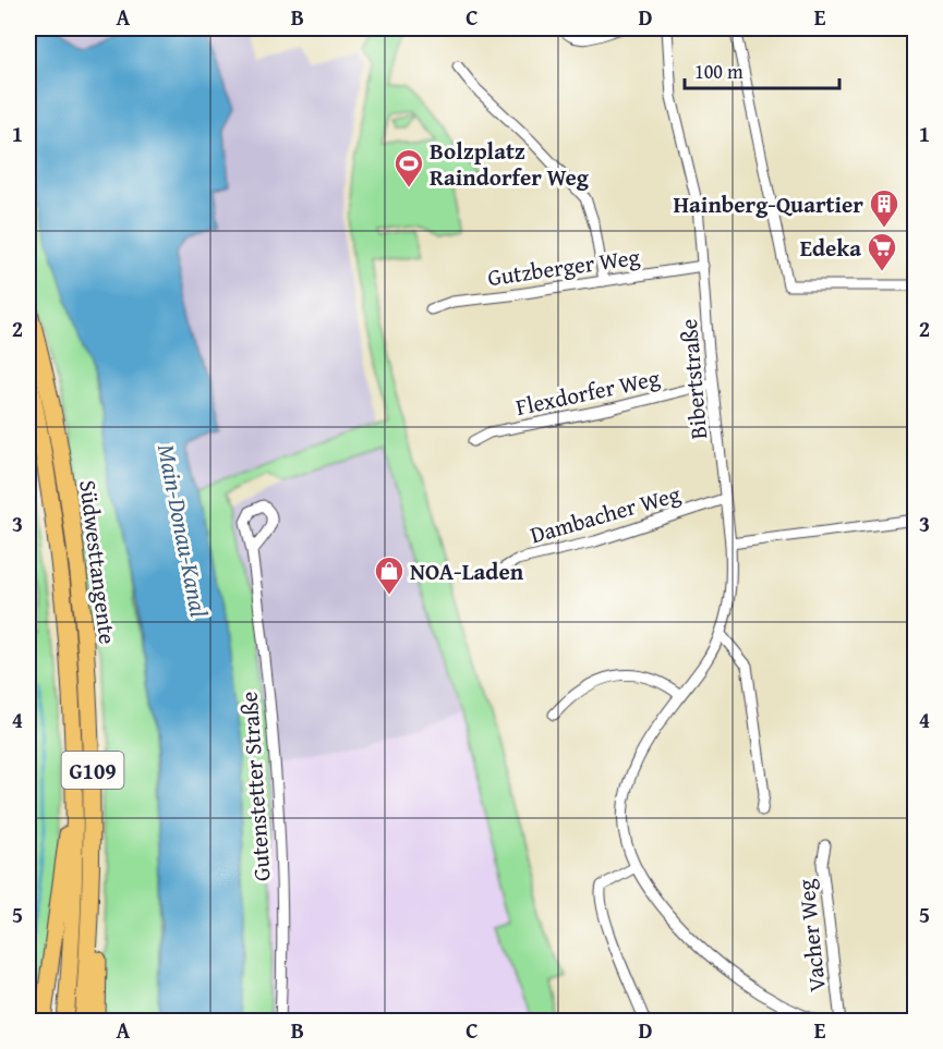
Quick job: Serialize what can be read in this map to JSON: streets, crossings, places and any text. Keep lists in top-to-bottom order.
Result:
{
  "streets": {
    "highway": ["Südwesttangente", "G109"],
    "street": [
      "Gutzberger Weg",
      "Bibertstraße",
      "Flexdorfer Weg",
      "Dambacher Weg",
      "Gutenstetter Straße",
      "Vacher Weg"
    ]
  },
  "crossings": [
    ["Gutzberger Weg", "Bibertstraße"],
    ["Bibertstraße", "Flexdorfer Weg"],
    ["Bibertstraße", "Dambacher Weg"]
  ],
  "water": ["Main-Donau-Kanal"],
  "places": {
    "sports": ["Bolzplatz Raindorfer Weg"],
    "building": ["Hainberg-Quartier"],
    "supermarket": ["Edeka"],
    "shop": ["NOA-Laden"]
  },
  "scale_bar": "100 m",
  "grid": {
    "columns": [
      "A",
      "B",
      "C",
      "D",
      "E"
    ],
    "rows": [
      "1",
      "2",
      "3",
      "4",
      "5"
    ]
  }
}
